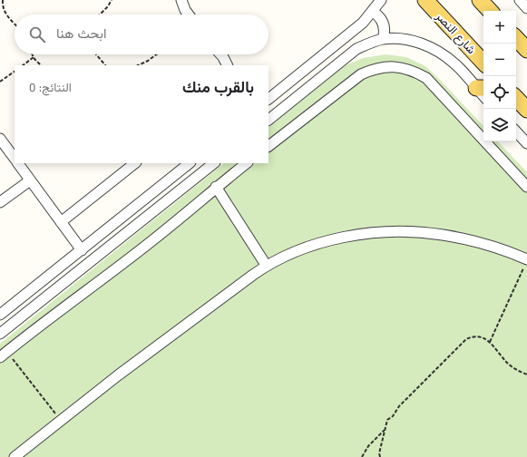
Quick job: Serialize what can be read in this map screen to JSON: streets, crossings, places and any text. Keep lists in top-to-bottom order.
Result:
{
  "streets": {
    "main road": ["شارع النصر"]
  },
  "page": {
    "map_buttons": ["+", "−"],
    "search": "ابحث هنا",
    "heading": ["بالقرب منك", "النتائج: 0"]
  }
}
